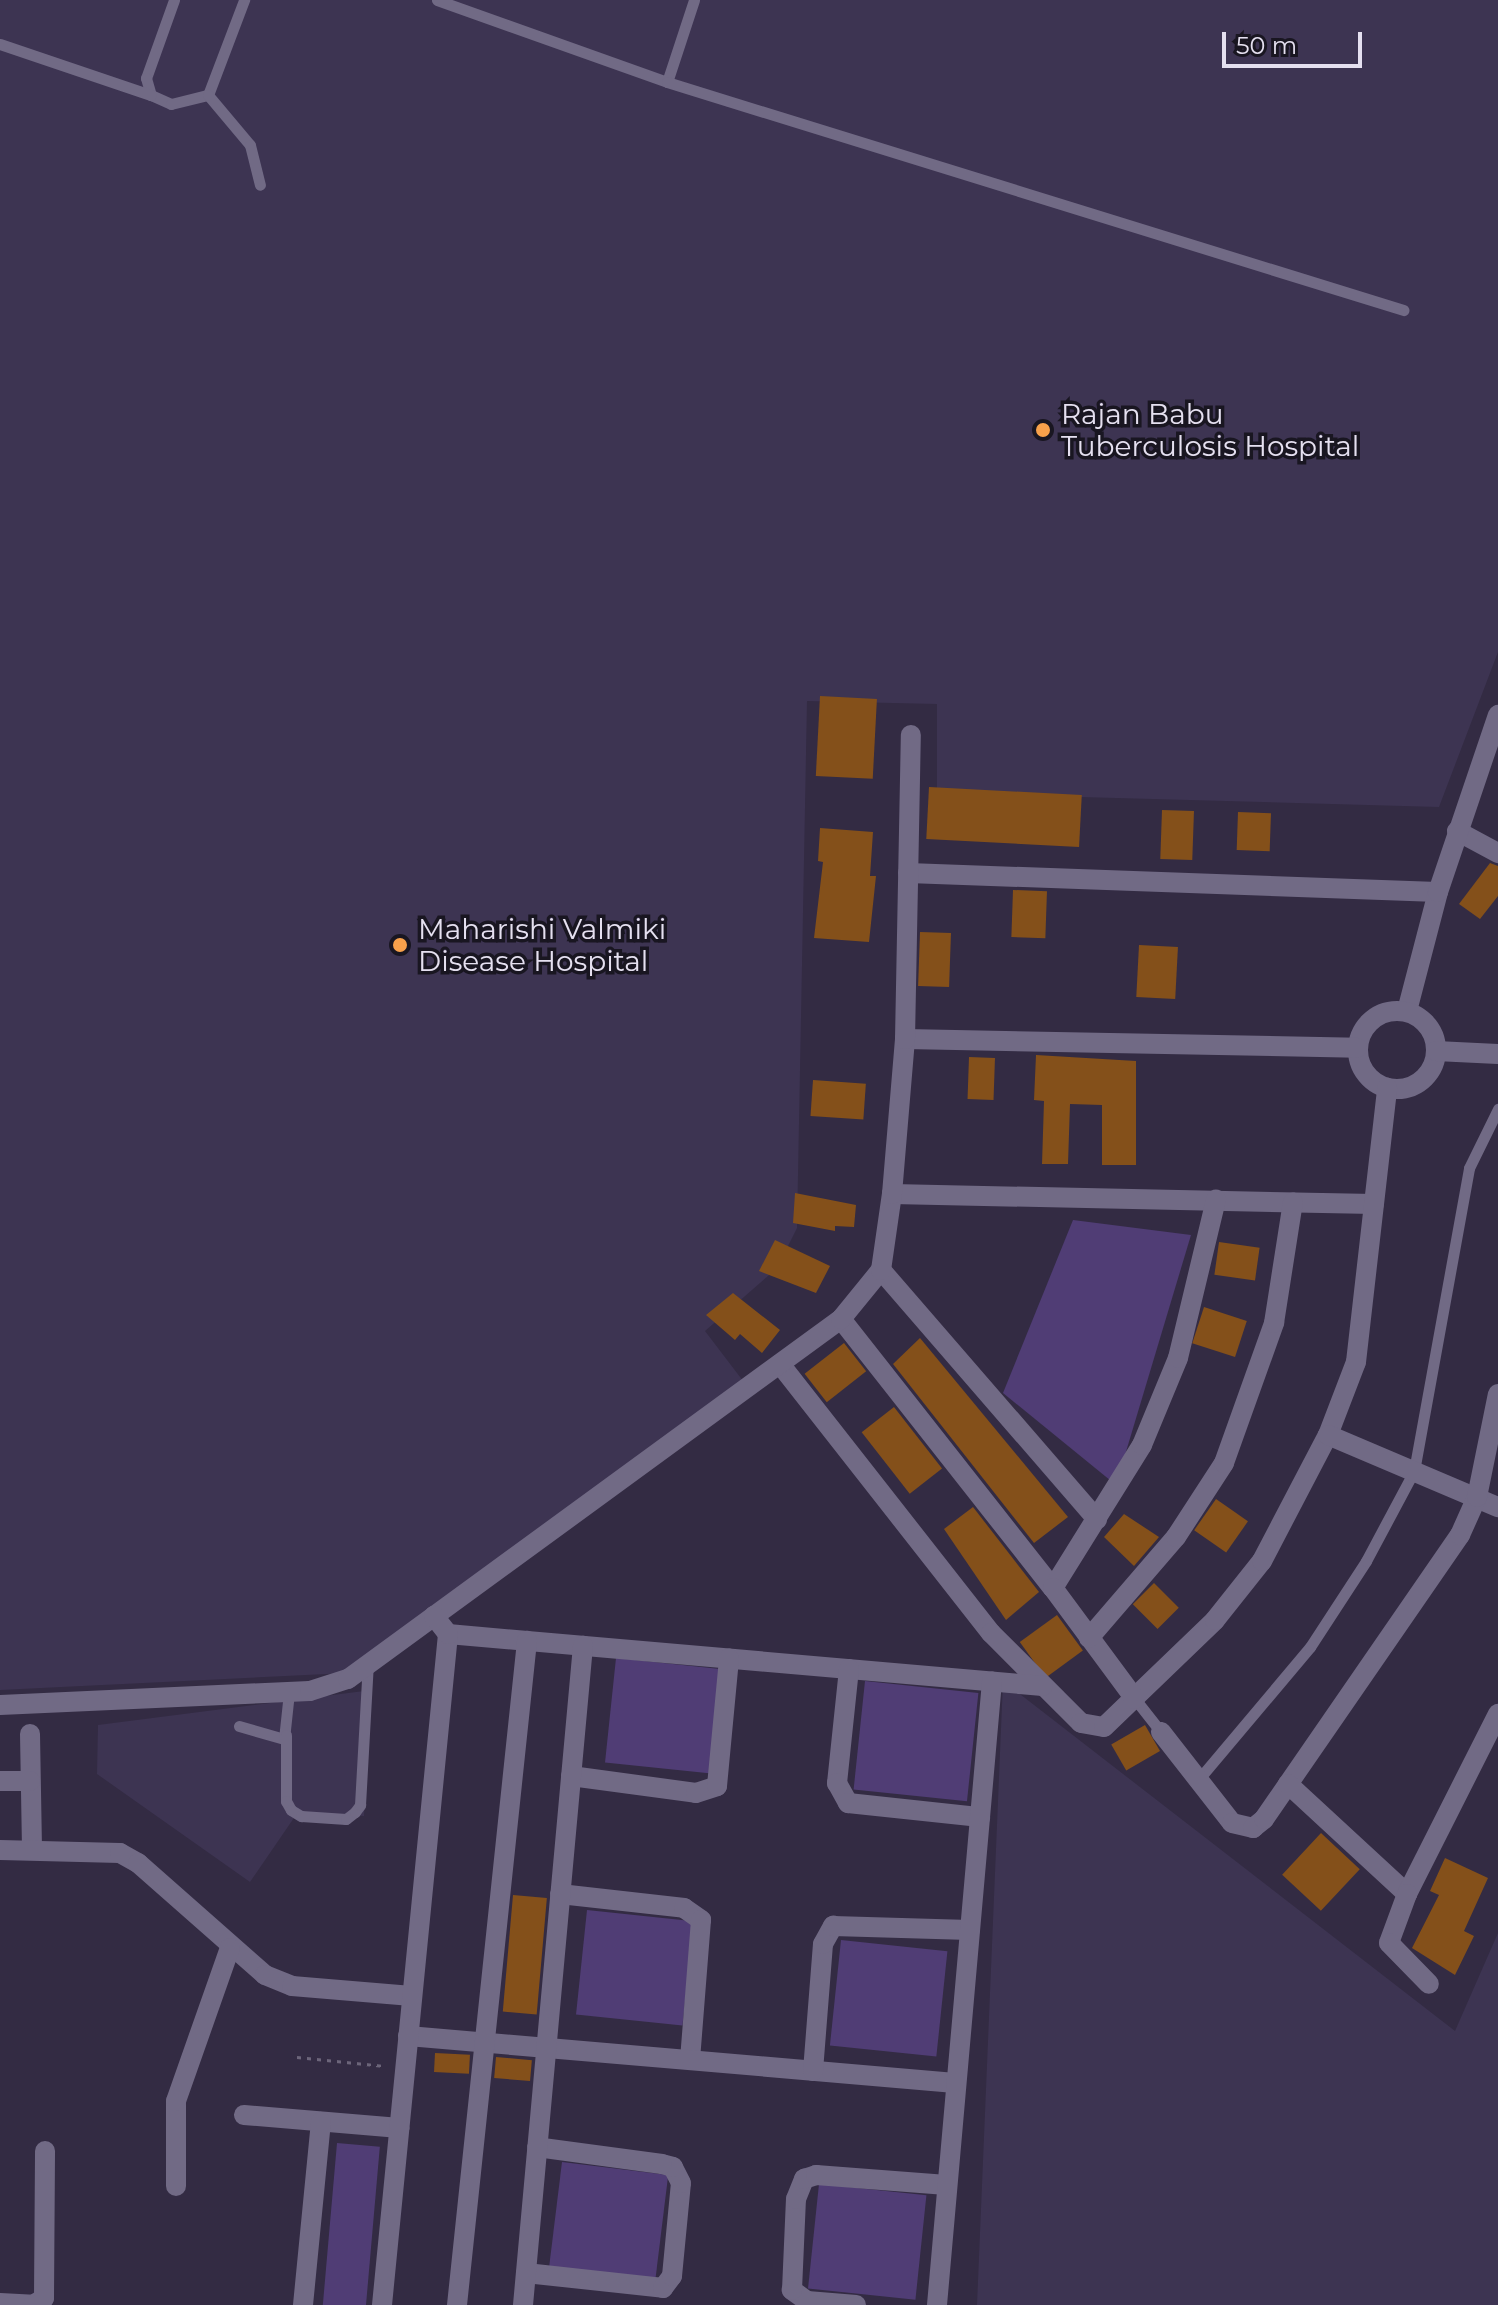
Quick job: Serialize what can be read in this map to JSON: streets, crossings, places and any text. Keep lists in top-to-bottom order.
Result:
{
  "places": ["Rajan Babu Tuberculosis Hospital", "Maharishi Valmiki Disease Hospital"],
  "scale_bar": "50 m"
}
